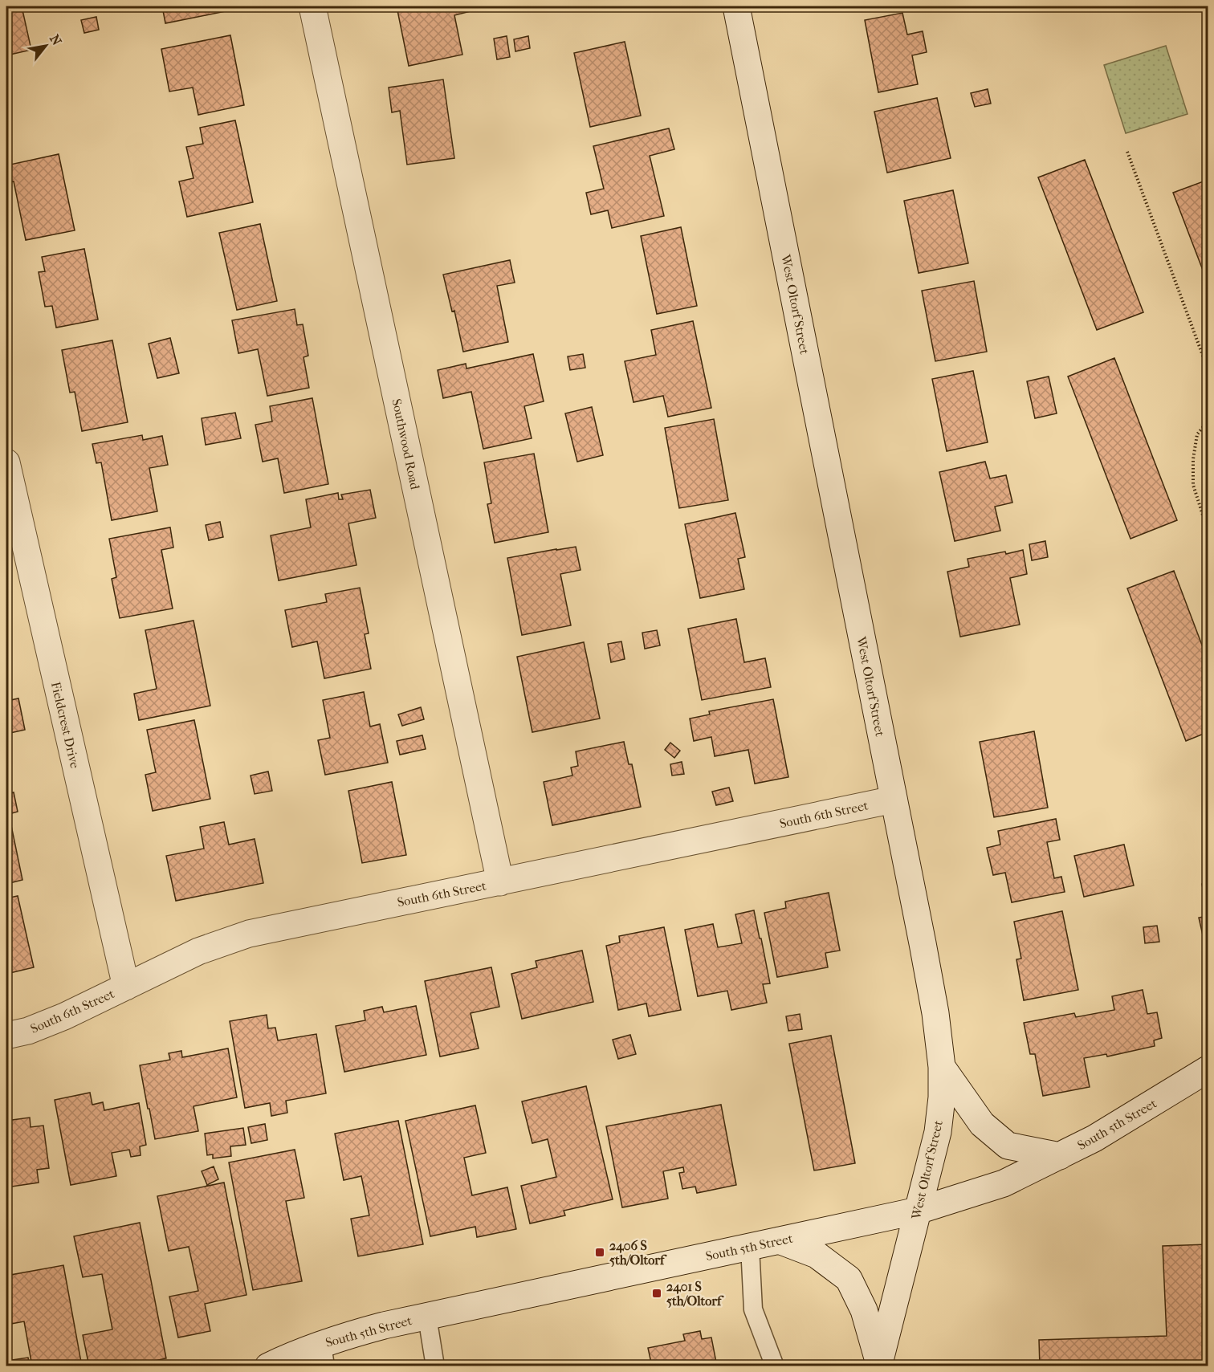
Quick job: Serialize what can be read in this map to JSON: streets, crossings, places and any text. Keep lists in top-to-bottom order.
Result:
{
  "streets": {
    "street": [
      "West Oltorf Street",
      "Southwood Road",
      "Fieldcrest Drive",
      "South 6th Street",
      "South 5th Street"
    ]
  },
  "crossings": [
    ["West Oltorf Street", "South 6th Street"],
    ["West Oltorf Street", "South 5th Street"],
    ["Southwood Road", "South 6th Street"],
    ["Fieldcrest Drive", "South 6th Street"]
  ],
  "places": {
    "transit": ["2406 S 5th/Oltorf", "2401 S 5th/Oltorf"]
  },
  "north": "top right"
}
